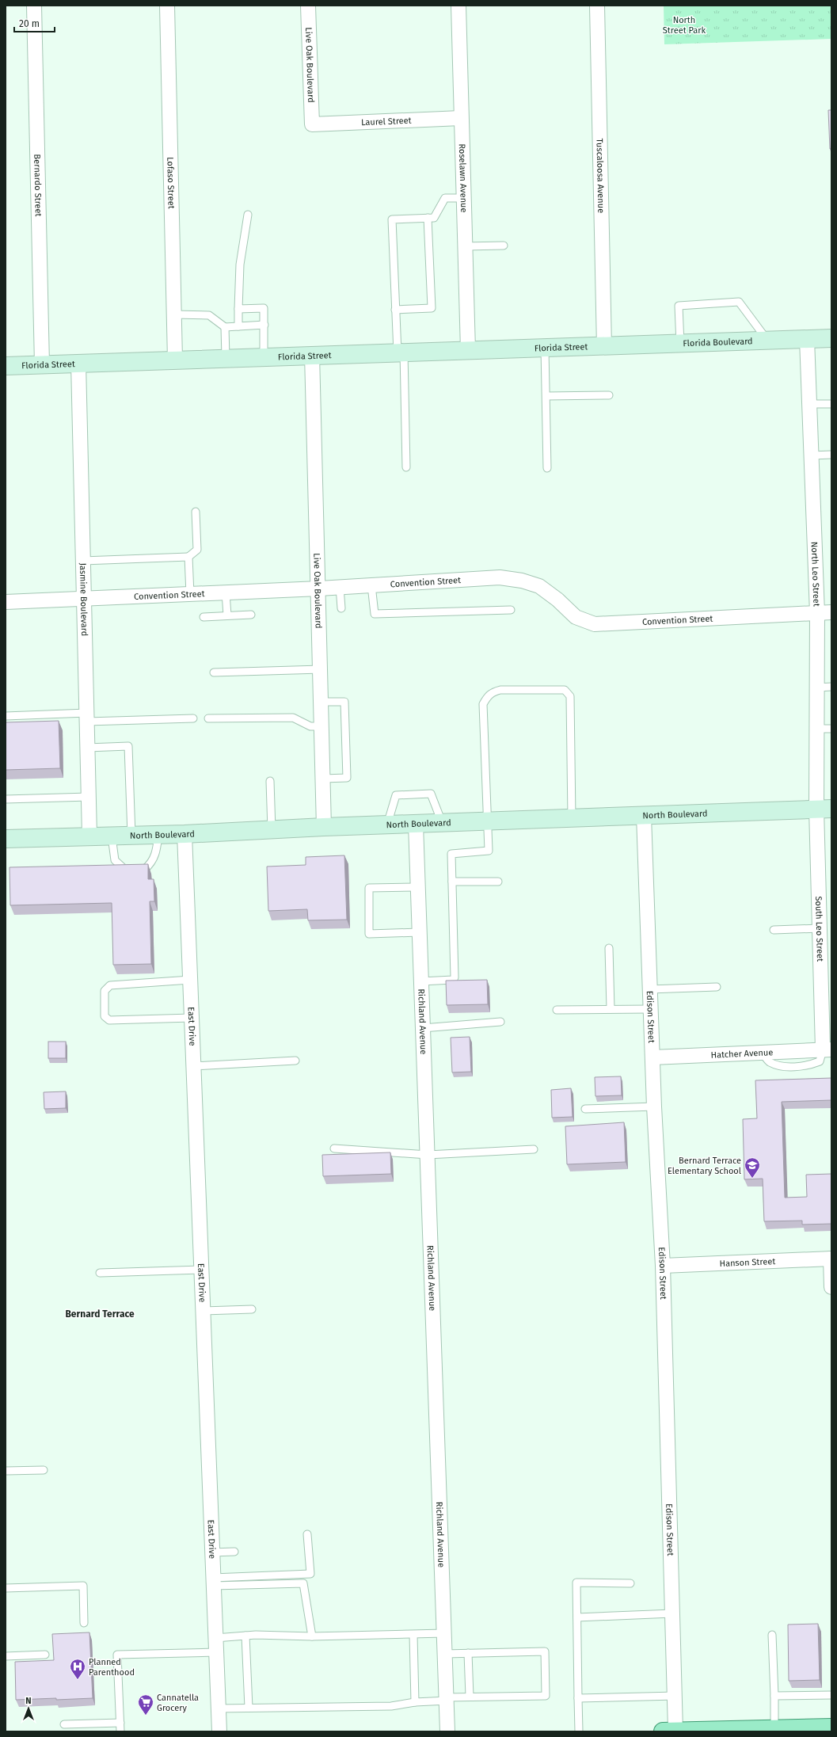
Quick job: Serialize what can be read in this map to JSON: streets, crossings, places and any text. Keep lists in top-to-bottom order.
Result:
{
  "streets": {
    "main road": ["Florida Boulevard", "Florida Street", "North Boulevard"],
    "street": [
      "Live Oak Boulevard",
      "Laurel Street",
      "Tuscaloosa Avenue",
      "Roselawn Avenue",
      "Lofaso Street",
      "Bernardo Street",
      "North Leo Street",
      "Convention Street",
      "Jasmine Boulevard",
      "South Leo Street",
      "Edison Street",
      "Richland Avenue",
      "East Drive",
      "Hatcher Avenue",
      "Hanson Street"
    ]
  },
  "crossings": [
    ["Live Oak Boulevard", "Laurel Street"],
    ["Live Oak Boulevard", "Florida Street"],
    ["Live Oak Boulevard", "Convention Street"],
    ["Live Oak Boulevard", "North Boulevard"],
    ["Laurel Street", "Roselawn Avenue"],
    ["Tuscaloosa Avenue", "Florida Boulevard"],
    ["Tuscaloosa Avenue", "Florida Street"],
    ["Roselawn Avenue", "Florida Street"],
    ["Lofaso Street", "Florida Street"],
    ["Bernardo Street", "Florida Street"],
    ["Florida Boulevard", "Florida Street"],
    ["Florida Boulevard", "North Leo Street"],
    ["Florida Street", "Jasmine Boulevard"],
    ["North Leo Street", "Convention Street"],
    ["North Leo Street", "North Boulevard"],
    ["North Leo Street", "South Leo Street"],
    ["Convention Street", "Jasmine Boulevard"],
    ["Jasmine Boulevard", "North Boulevard"],
    ["North Boulevard", "South Leo Street"],
    ["North Boulevard", "Edison Street"],
    ["North Boulevard", "Richland Avenue"],
    ["North Boulevard", "East Drive"],
    ["South Leo Street", "Hatcher Avenue"],
    ["Edison Street", "Hatcher Avenue"],
    ["Edison Street", "Hanson Street"]
  ],
  "districts": ["Bernard Terrace"],
  "parks": ["North Street Park"],
  "places": {
    "school or university": ["Bernard Terrace Elementary School"],
    "hospital": ["Planned Parenthood"],
    "supermarket": ["Cannatella Grocery"]
  },
  "scale_bar": "20 m",
  "north": "top"
}
